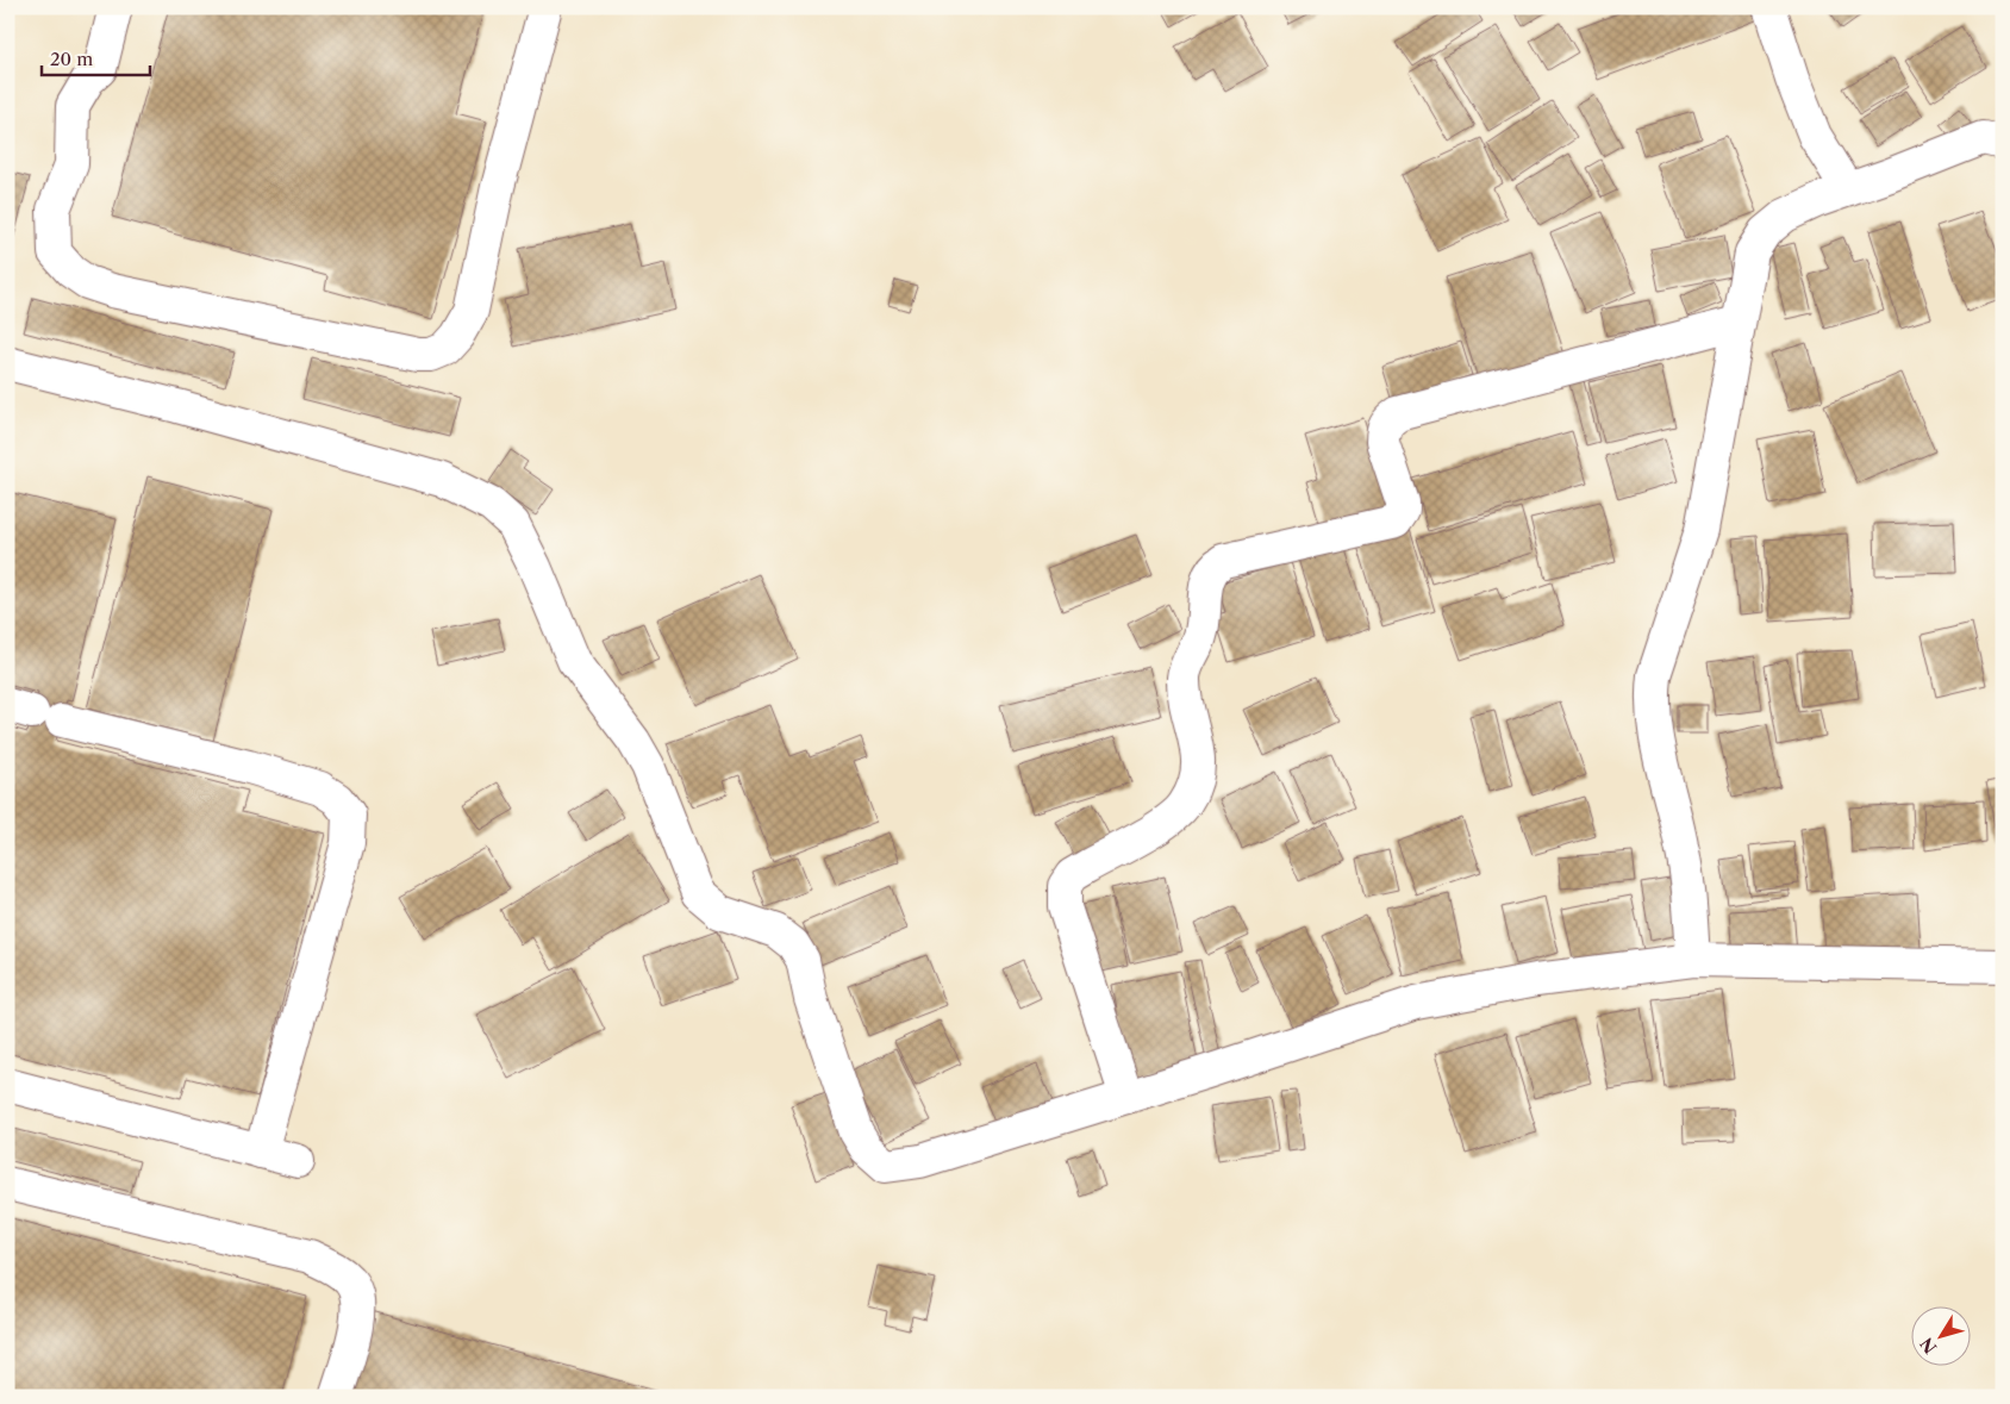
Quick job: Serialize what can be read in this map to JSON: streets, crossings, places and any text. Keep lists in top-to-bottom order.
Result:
{
  "scale_bar": "20 m",
  "north": "bottom left"
}
